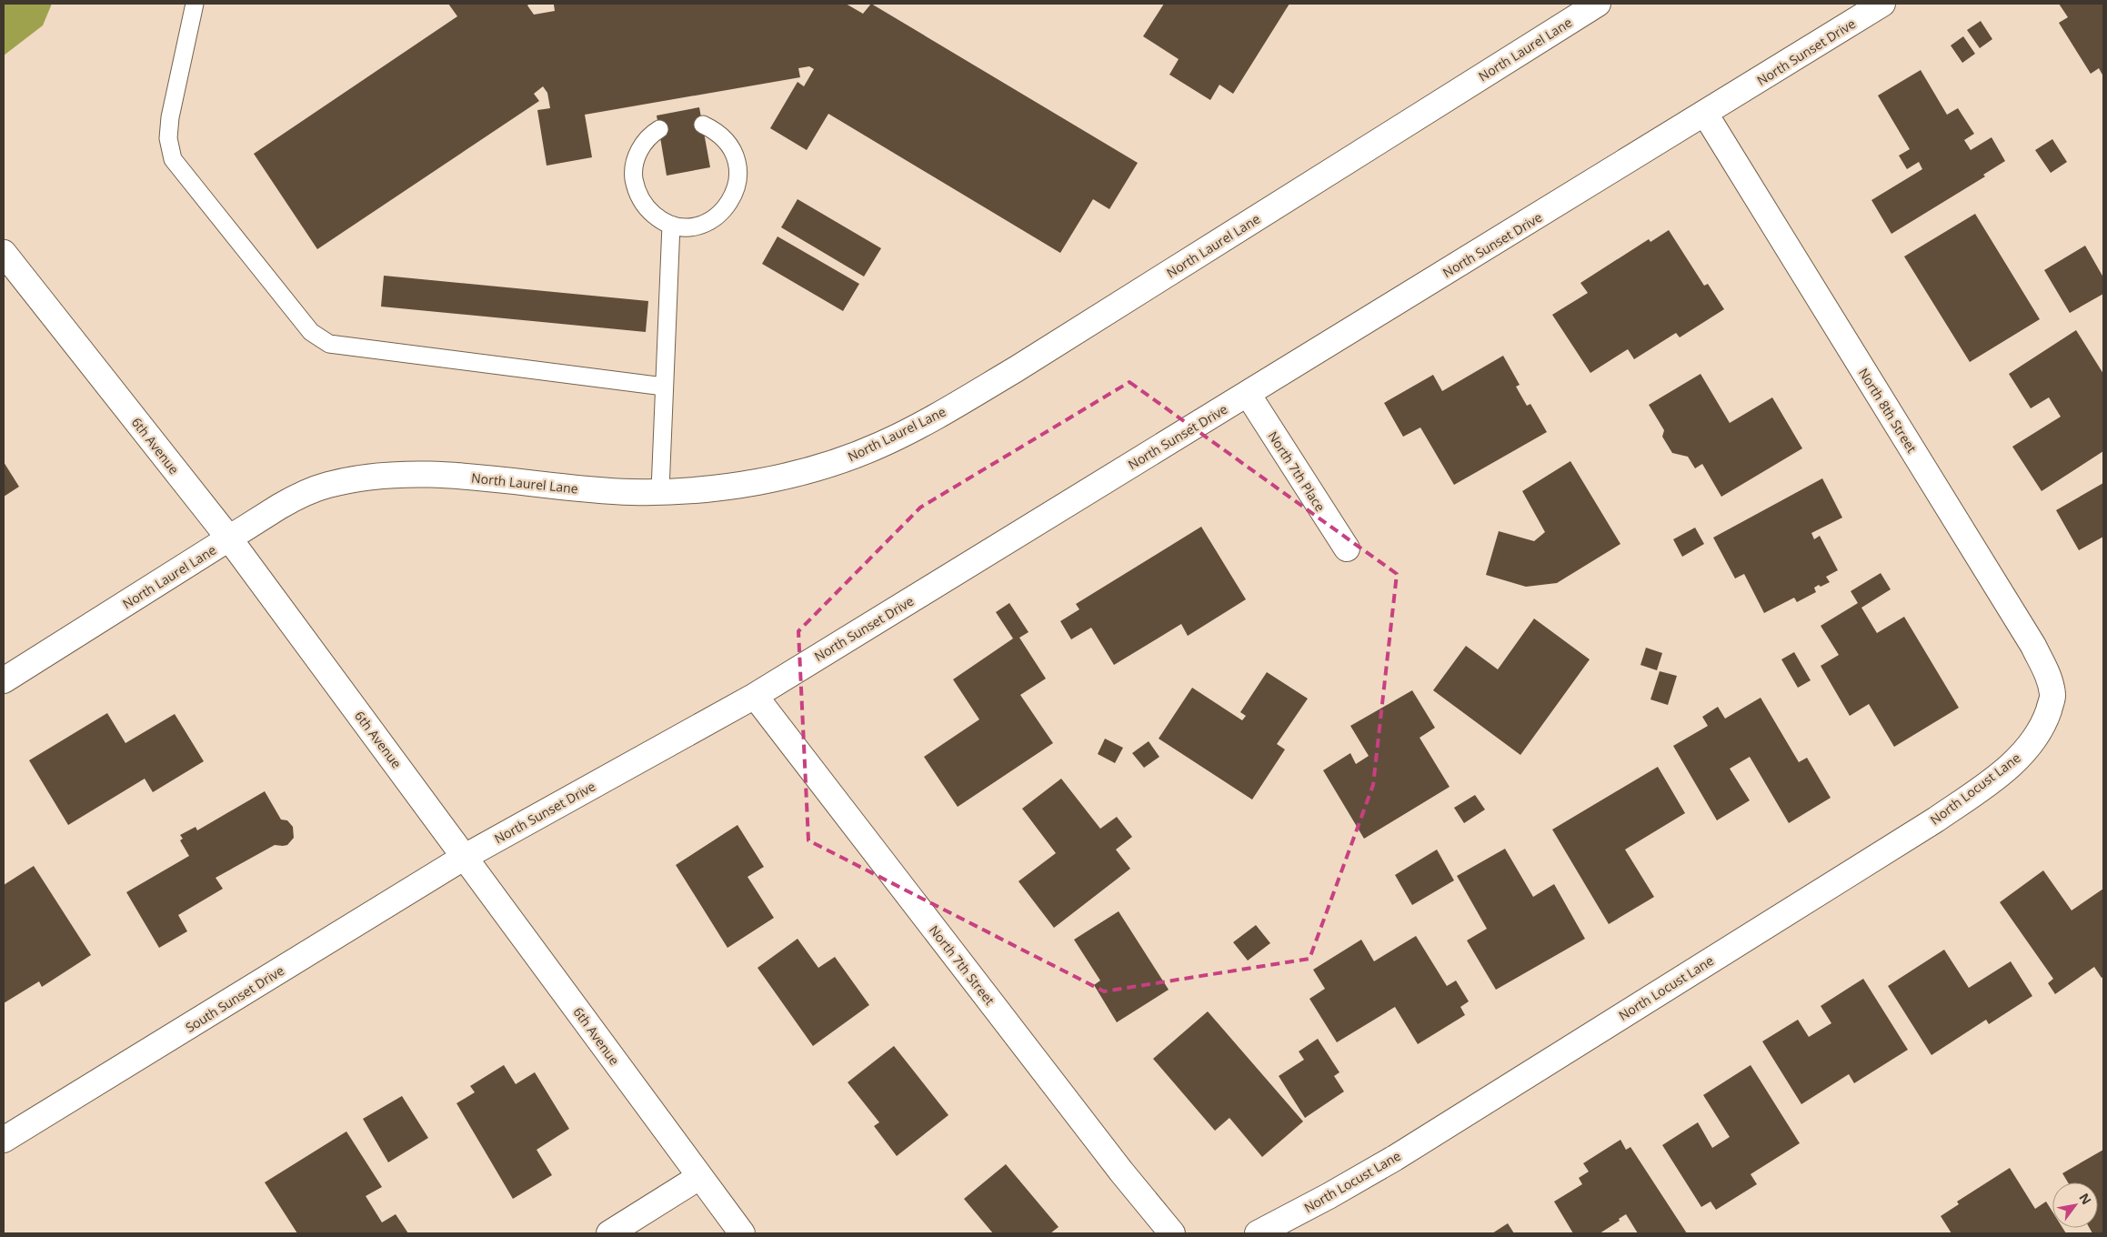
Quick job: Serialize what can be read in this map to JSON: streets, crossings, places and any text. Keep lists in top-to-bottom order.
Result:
{
  "streets": {
    "street": [
      "North Laurel Lane",
      "North Sunset Drive",
      "North 8th Street",
      "6th Avenue",
      "North 7th Place",
      "North Locust Lane",
      "North 7th Street",
      "South Sunset Drive"
    ]
  },
  "crossings": [
    ["North Laurel Lane", "6th Avenue"],
    ["North Sunset Drive", "North 8th Street"],
    ["North Sunset Drive", "6th Avenue"],
    ["North Sunset Drive", "North 7th Place"],
    ["North Sunset Drive", "North 7th Street"],
    ["North Sunset Drive", "South Sunset Drive"],
    ["North 8th Street", "North Locust Lane"],
    ["6th Avenue", "South Sunset Drive"]
  ],
  "north": "top right"
}
